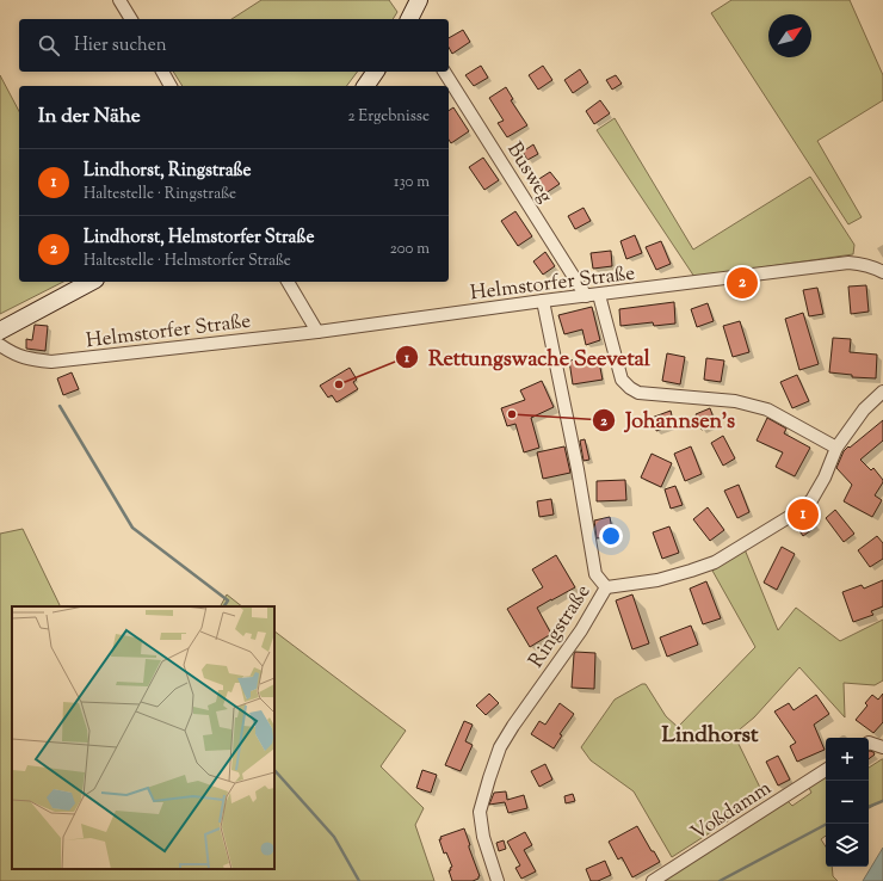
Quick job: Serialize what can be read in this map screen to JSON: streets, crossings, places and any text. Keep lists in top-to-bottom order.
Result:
{
  "streets": {
    "street": [
      "Busweg",
      "Helmstorfer Straße",
      "Ringstraße",
      "Voßdamm"
    ]
  },
  "crossings": [
    ["Busweg", "Helmstorfer Straße"]
  ],
  "districts": ["Lindhorst"],
  "places": ["Rettungswache Seevetal", "Johannsen's"],
  "north": "top right",
  "page": {
    "search": "Hier suchen",
    "heading": ["In der Nähe", "2 Ergebnisse"],
    "list": [
      {
        "mark": "1",
        "name": "Lindhorst, Ringstraße",
        "note": "Haltestelle · Ringstraße",
        "value": "130 m"
      },
      {
        "mark": "2",
        "name": "Lindhorst, Helmstorfer Straße",
        "note": "Haltestelle · Helmstorfer Straße",
        "value": "200 m"
      }
    ],
    "pins": ["2", "1"],
    "map_buttons": ["+", "−"]
  }
}
